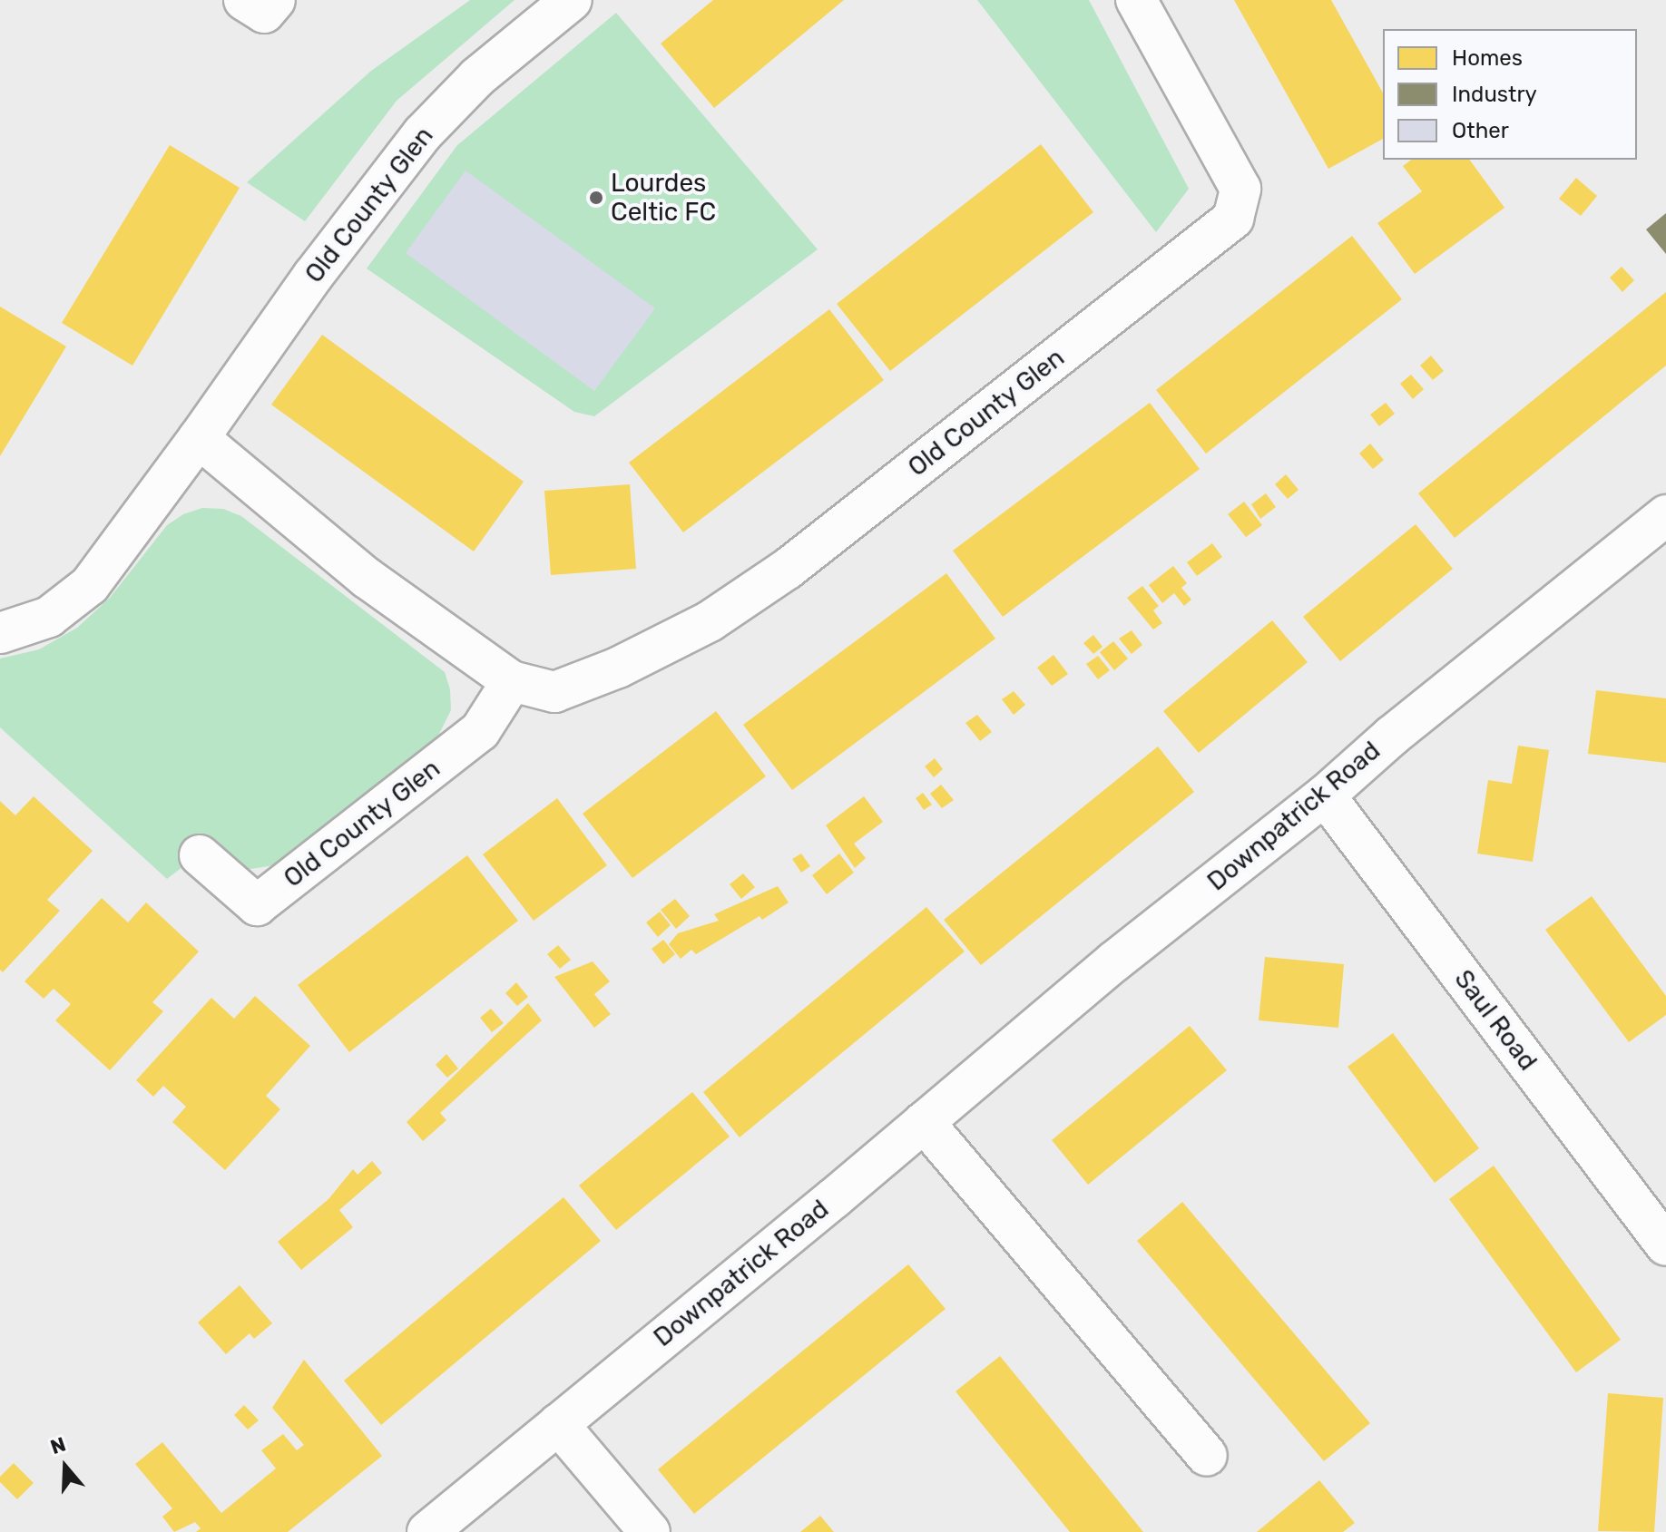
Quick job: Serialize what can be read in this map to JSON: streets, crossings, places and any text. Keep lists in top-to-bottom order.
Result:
{
  "streets": {
    "street": ["Old County Glen", "Downpatrick Road", "Saul Road"]
  },
  "crossings": [
    ["Downpatrick Road", "Saul Road"]
  ],
  "places": ["Lourdes Celtic FC"],
  "legend": ["Homes", "Industry", "Other"],
  "north": "top"
}
